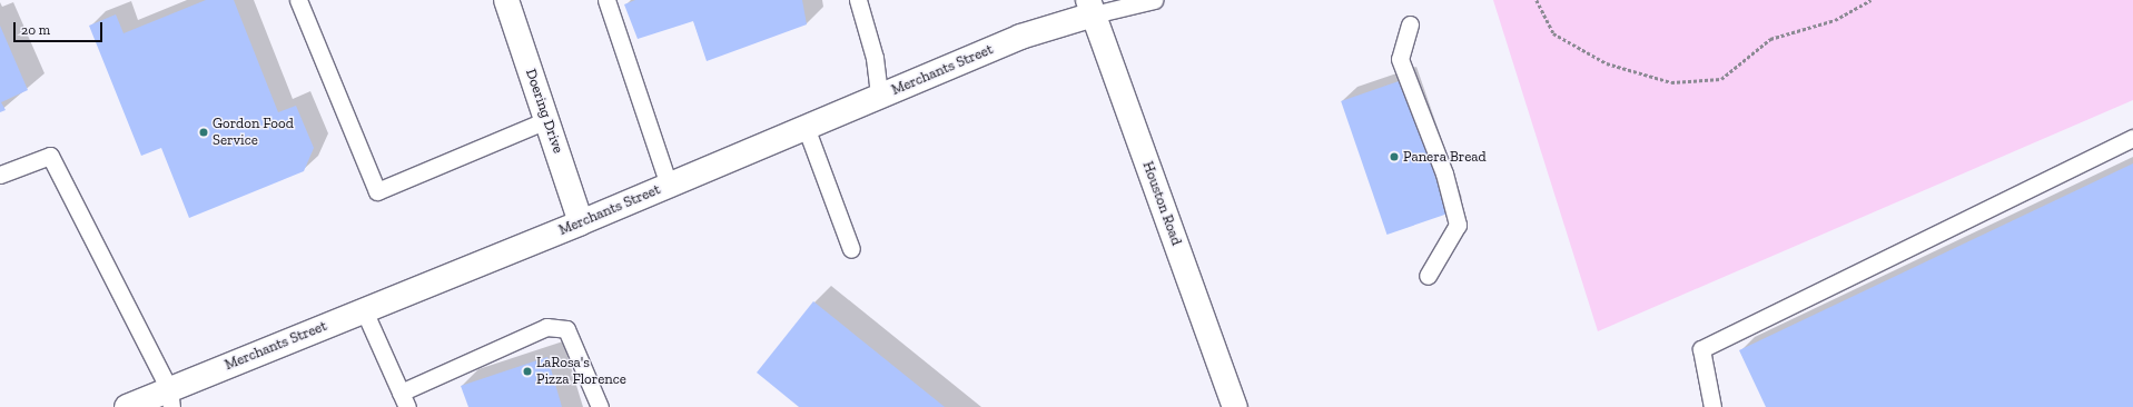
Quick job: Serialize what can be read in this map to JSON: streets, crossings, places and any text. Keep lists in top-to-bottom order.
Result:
{
  "streets": {
    "street": ["Merchants Street", "Doering Drive", "Houston Road"]
  },
  "crossings": [
    ["Merchants Street", "Doering Drive"],
    ["Merchants Street", "Houston Road"]
  ],
  "places": ["Gordon Food Service", "Panera Bread", "LaRosa's Pizza Florence"],
  "scale_bar": "20 m"
}
